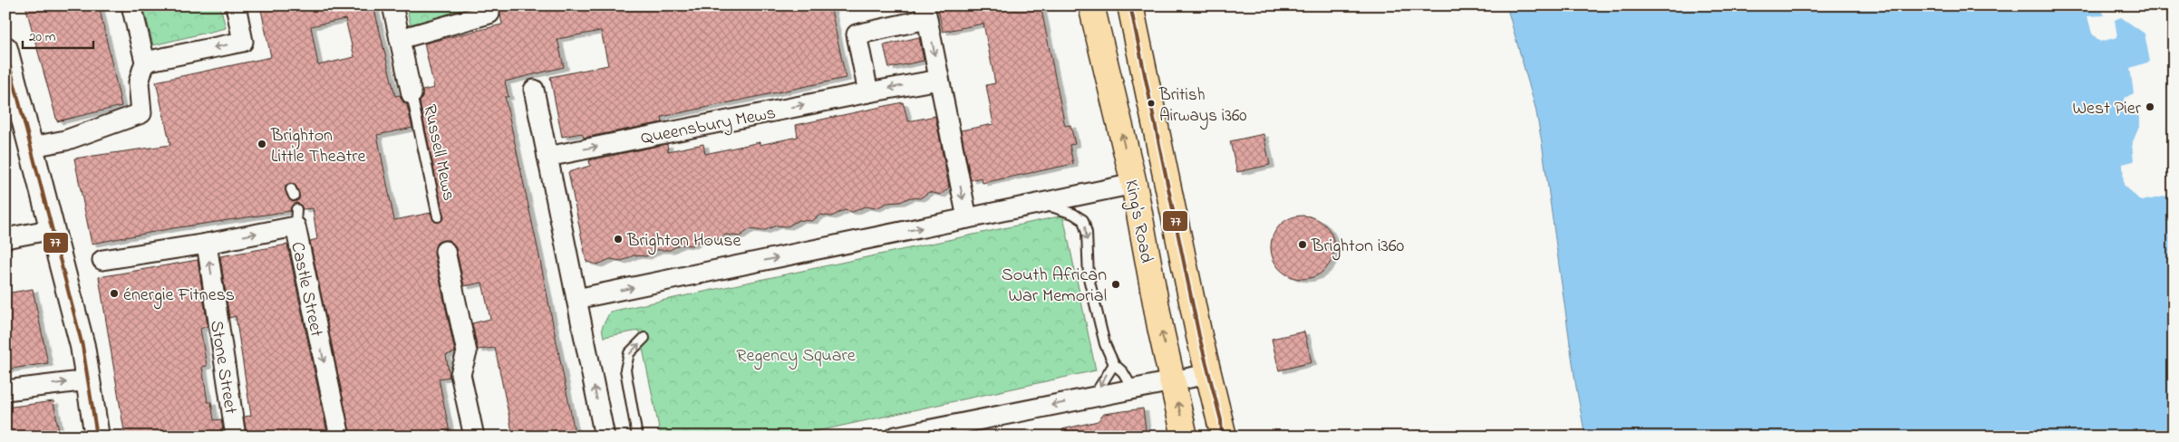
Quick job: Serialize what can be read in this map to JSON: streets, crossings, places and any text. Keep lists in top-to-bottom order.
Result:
{
  "streets": {
    "main road": ["King's Road"],
    "street": ["Queensbury Mews", "Castle Street", "Stone Street"],
    "lane": ["Russell Mews"]
  },
  "crossings": [
    ["Castle Street", "Stone Street"]
  ],
  "parks": ["Regency Square"],
  "places": [
    "British Airways i360",
    "West Pier",
    "Brighton Little Theatre",
    "Brighton House",
    "Brighton i360",
    "South African War Memorial",
    "énergie Fitness"
  ],
  "lines": ["transit line 77"],
  "scale_bar": "20 m"
}
